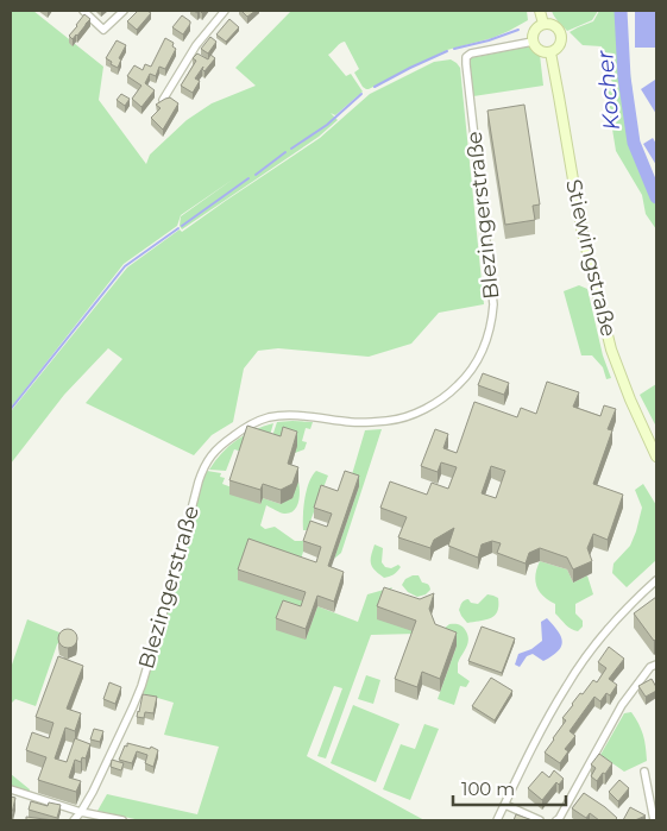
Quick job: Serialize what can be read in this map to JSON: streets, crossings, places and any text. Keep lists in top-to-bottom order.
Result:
{
  "streets": {
    "main road": ["Stiewingstraße"],
    "street": ["Blezingerstraße"]
  },
  "crossings": [
    ["Blezingerstraße", "Stiewingstraße"]
  ],
  "water": ["Kocher"],
  "scale_bar": "100 m"
}
